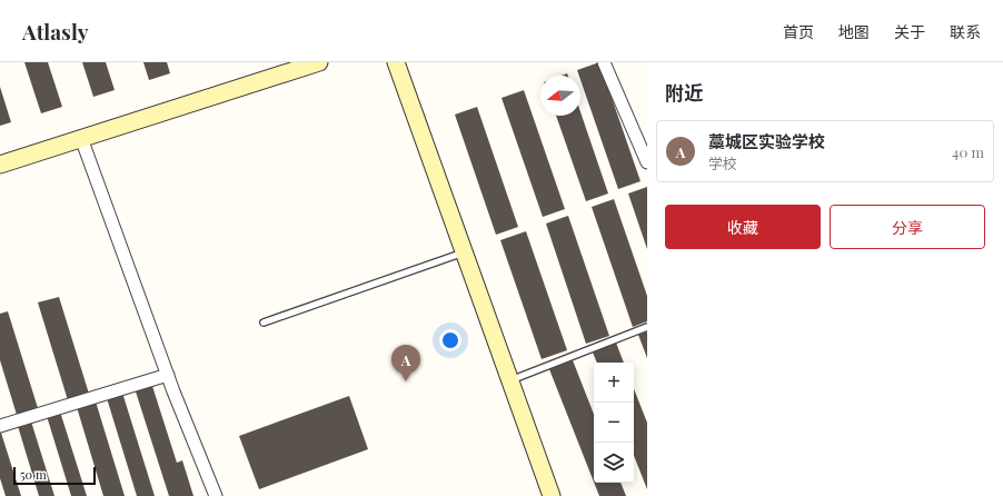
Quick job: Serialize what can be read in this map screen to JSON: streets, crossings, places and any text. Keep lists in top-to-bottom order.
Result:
{
  "scale_bar": "50 m",
  "north": "left",
  "page": {
    "header": "Atlasly",
    "nav": [
      "首页",
      "地图",
      "关于",
      "联系"
    ],
    "heading": "附近",
    "list": [
      {
        "mark": "A",
        "name": "藁城区实验学校",
        "note": "学校",
        "value": "40 m"
      }
    ],
    "buttons": ["收藏", "分享"],
    "pins": "A",
    "map_buttons": ["+", "−"],
    "scale": "50 m"
  }
}
